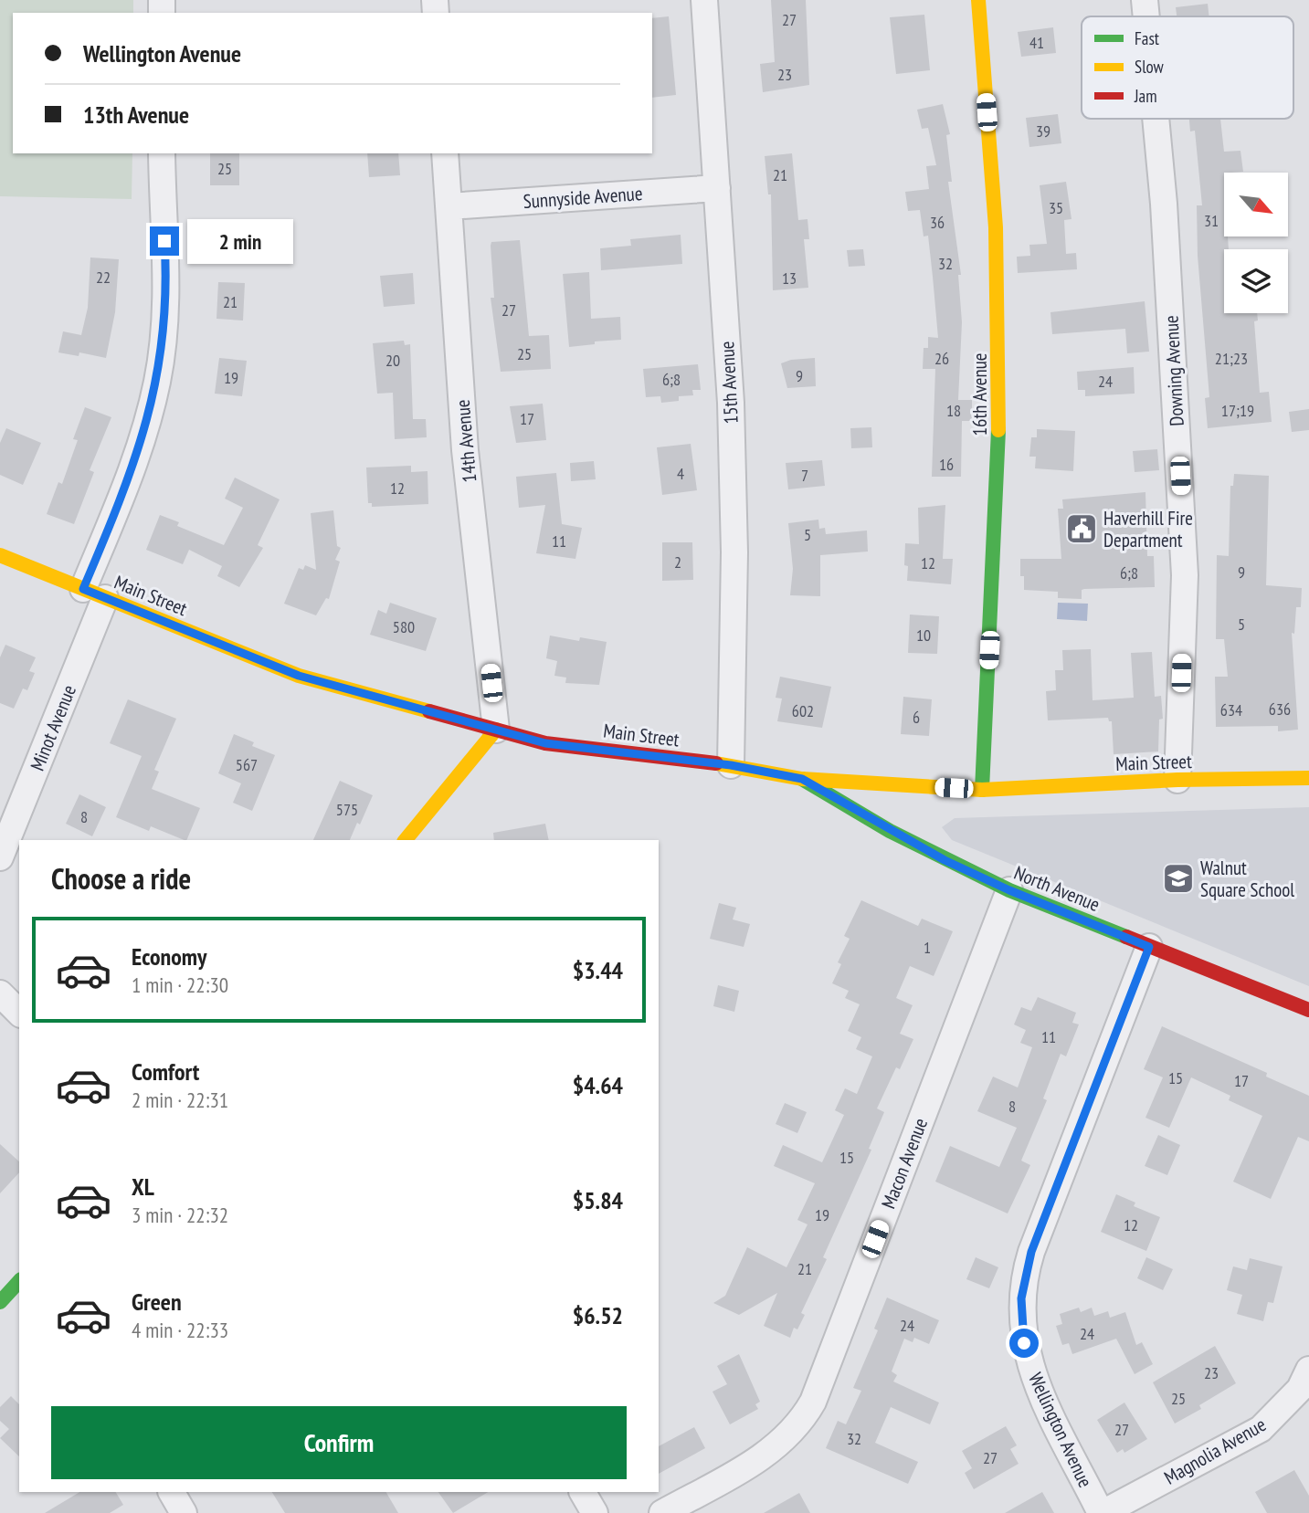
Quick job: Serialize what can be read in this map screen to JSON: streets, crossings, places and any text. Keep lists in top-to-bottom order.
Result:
{
  "streets": {
    "main road": ["16th Avenue", "Main Street", "North Avenue"],
    "street": [
      "Sunnyside Avenue",
      "Downing Avenue",
      "15th Avenue",
      "14th Avenue",
      "Minot Avenue",
      "Macon Avenue",
      "Wellington Avenue",
      "Magnolia Avenue"
    ]
  },
  "crossings": [
    ["Sunnyside Avenue", "15th Avenue"],
    ["Sunnyside Avenue", "14th Avenue"],
    ["Downing Avenue", "Main Street"],
    ["15th Avenue", "Main Street"],
    ["16th Avenue", "Main Street"],
    ["14th Avenue", "Main Street"],
    ["Main Street", "Minot Avenue"],
    ["Main Street", "North Avenue"],
    ["North Avenue", "Macon Avenue"],
    ["North Avenue", "Wellington Avenue"],
    ["Wellington Avenue", "Magnolia Avenue"]
  ],
  "places": {
    "public building": ["Haverhill Fire Department"],
    "school or university": ["Walnut Square School"]
  },
  "house_numbers": [
    "27",
    "41",
    "23",
    "39",
    "25",
    "21",
    "35",
    "31",
    "36",
    "32",
    "22",
    "13",
    "21",
    "27",
    "25",
    "26",
    "21;23",
    "20",
    "9",
    "19",
    "6;8",
    "24",
    "18",
    "17;19",
    "17",
    "16",
    "4",
    "7",
    "12",
    "5",
    "11",
    "2",
    "12",
    "9",
    "6;8",
    "5",
    "580",
    "10",
    "636",
    "634",
    "602",
    "6",
    "567",
    "575",
    "8",
    "1",
    "11",
    "15",
    "17",
    "8",
    "15",
    "19",
    "12",
    "21",
    "24",
    "24",
    "23",
    "25",
    "27",
    "32",
    "27"
  ],
  "legend": ["Fast", "Slow", "Jam"],
  "north": "bottom right",
  "page": {
    "banner": ["Wellington Avenue", "13th Avenue"],
    "bubble": "2 min",
    "heading": "Choose a ride",
    "list": [
      {
        "name": "Economy",
        "note": "1 min · 22:30",
        "value": "$3.44"
      },
      {
        "name": "Comfort",
        "note": "2 min · 22:31",
        "value": "$4.64"
      },
      {
        "name": "XL",
        "note": "3 min · 22:32",
        "value": "$5.84"
      },
      {
        "name": "Green",
        "note": "4 min · 22:33",
        "value": "$6.52"
      }
    ],
    "buttons": "Confirm"
  }
}
